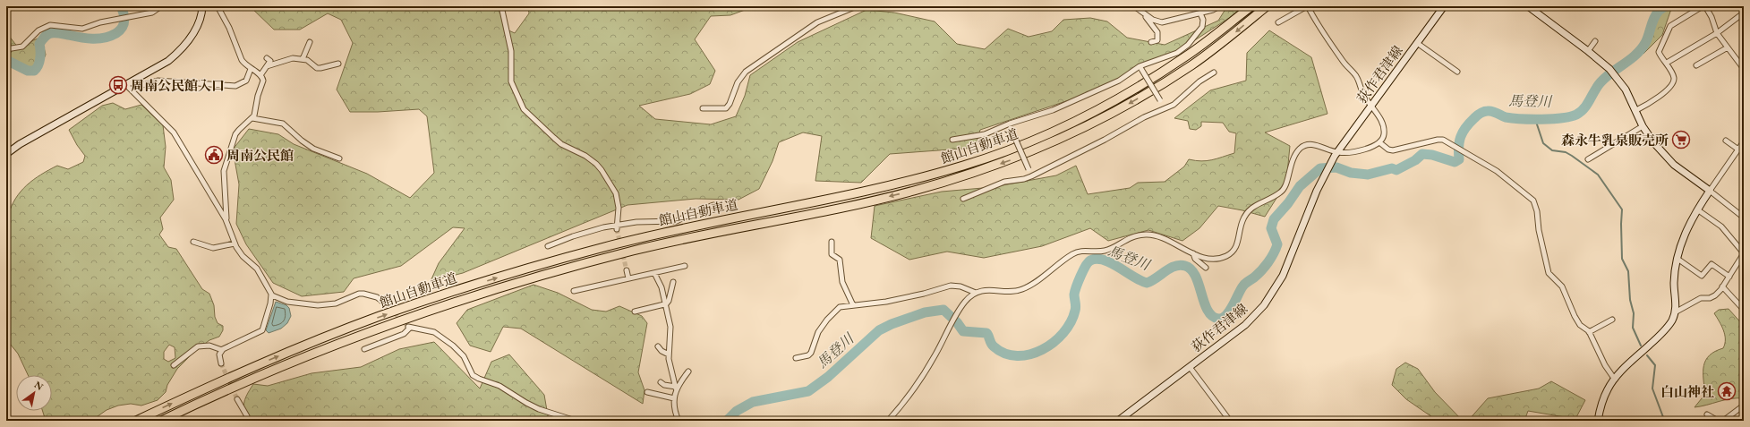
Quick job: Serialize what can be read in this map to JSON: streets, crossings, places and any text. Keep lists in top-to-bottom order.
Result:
{
  "streets": {
    "highway": ["館山自動車道"],
    "street": ["荻作君津線"]
  },
  "water": ["馬登川"],
  "places": {
    "bus stop": ["周南公民館入口"],
    "supermarket": ["森永牛乳泉販売所"],
    "public building": ["周南公民館"],
    "temple": ["白山神社"]
  },
  "north": "top right"
}
